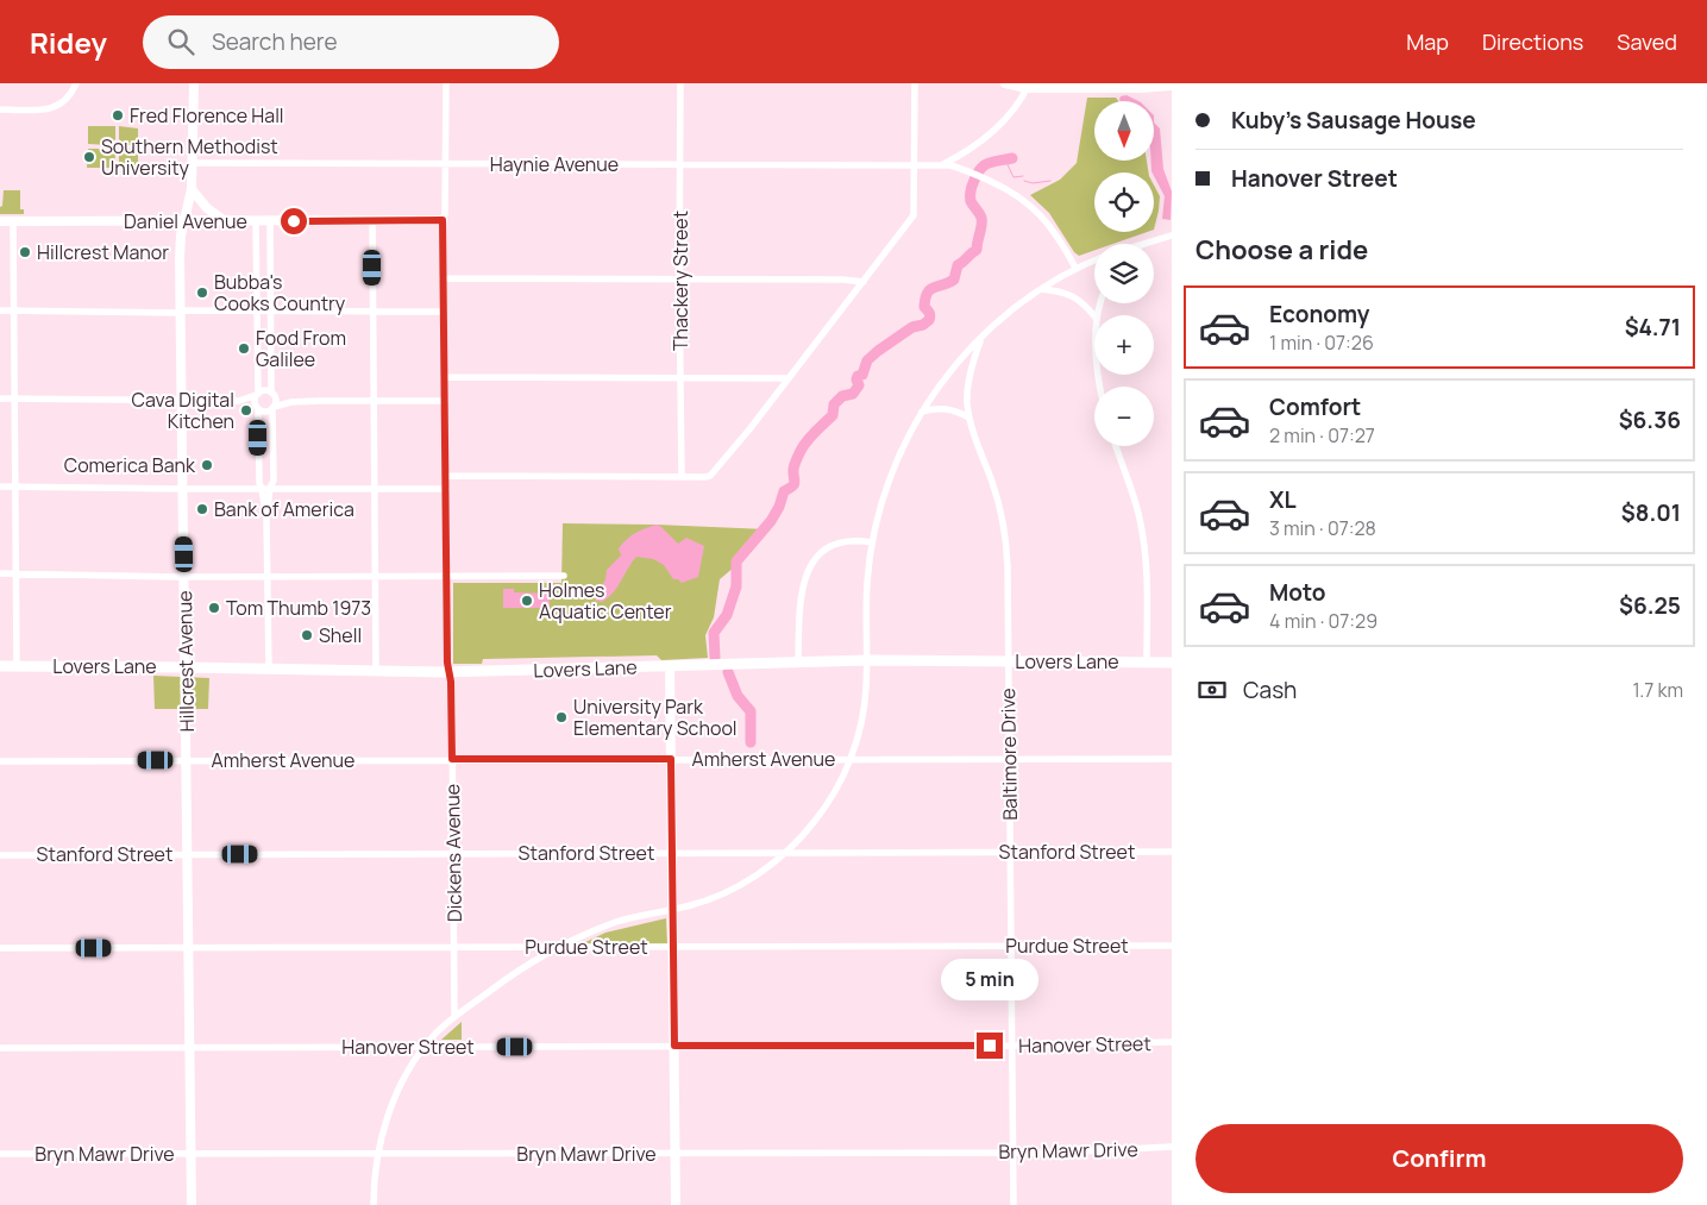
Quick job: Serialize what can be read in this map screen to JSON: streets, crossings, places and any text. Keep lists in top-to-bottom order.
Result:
{
  "streets": {
    "main road": ["Lovers Lane"],
    "street": [
      "Haynie Avenue",
      "Daniel Avenue",
      "Thackery Street",
      "Hillcrest Avenue",
      "Baltimore Drive",
      "Amherst Avenue",
      "Stanford Street",
      "Dickens Avenue",
      "Purdue Street",
      "Hanover Street",
      "Bryn Mawr Drive"
    ]
  },
  "crossings": [
    ["Haynie Avenue", "Thackery Street"],
    ["Haynie Avenue", "Hillcrest Avenue"],
    ["Haynie Avenue", "Dickens Avenue"],
    ["Daniel Avenue", "Hillcrest Avenue"],
    ["Daniel Avenue", "Dickens Avenue"],
    ["Hillcrest Avenue", "Lovers Lane"],
    ["Hillcrest Avenue", "Amherst Avenue"],
    ["Hillcrest Avenue", "Stanford Street"],
    ["Hillcrest Avenue", "Purdue Street"],
    ["Hillcrest Avenue", "Hanover Street"],
    ["Hillcrest Avenue", "Bryn Mawr Drive"],
    ["Lovers Lane", "Baltimore Drive"],
    ["Lovers Lane", "Dickens Avenue"],
    ["Baltimore Drive", "Amherst Avenue"],
    ["Baltimore Drive", "Stanford Street"],
    ["Baltimore Drive", "Purdue Street"],
    ["Baltimore Drive", "Hanover Street"],
    ["Baltimore Drive", "Bryn Mawr Drive"],
    ["Amherst Avenue", "Dickens Avenue"],
    ["Stanford Street", "Dickens Avenue"],
    ["Dickens Avenue", "Purdue Street"]
  ],
  "places": [
    "Fred Florence Hall",
    "Southern Methodist University",
    "Hillcrest Manor",
    "Bubba's Cooks Country",
    "Food From Galilee",
    "Cava Digital Kitchen",
    "Comerica Bank",
    "Bank of America",
    "Holmes Aquatic Center",
    "Tom Thumb 1973",
    "Shell",
    "University Park Elementary School"
  ],
  "north": "bottom",
  "page": {
    "header": "Ridey",
    "search": "Search here",
    "nav": ["Map", "Directions", "Saved"],
    "banner": ["Kuby's Sausage House", "Hanover Street"],
    "map_buttons": ["+", "−"],
    "heading": "Choose a ride",
    "list": [
      {
        "name": "Economy",
        "note": "1 min · 07:26",
        "value": "$4.71"
      },
      {
        "name": "Comfort",
        "note": "2 min · 07:27",
        "value": "$6.36"
      },
      {
        "name": "XL",
        "note": "3 min · 07:28",
        "value": "$8.01"
      },
      {
        "name": "Moto",
        "note": "4 min · 07:29",
        "value": "$6.25"
      }
    ],
    "pay": ["Cash", "1.7 km"],
    "bubble": "5 min",
    "buttons": "Confirm"
  }
}
